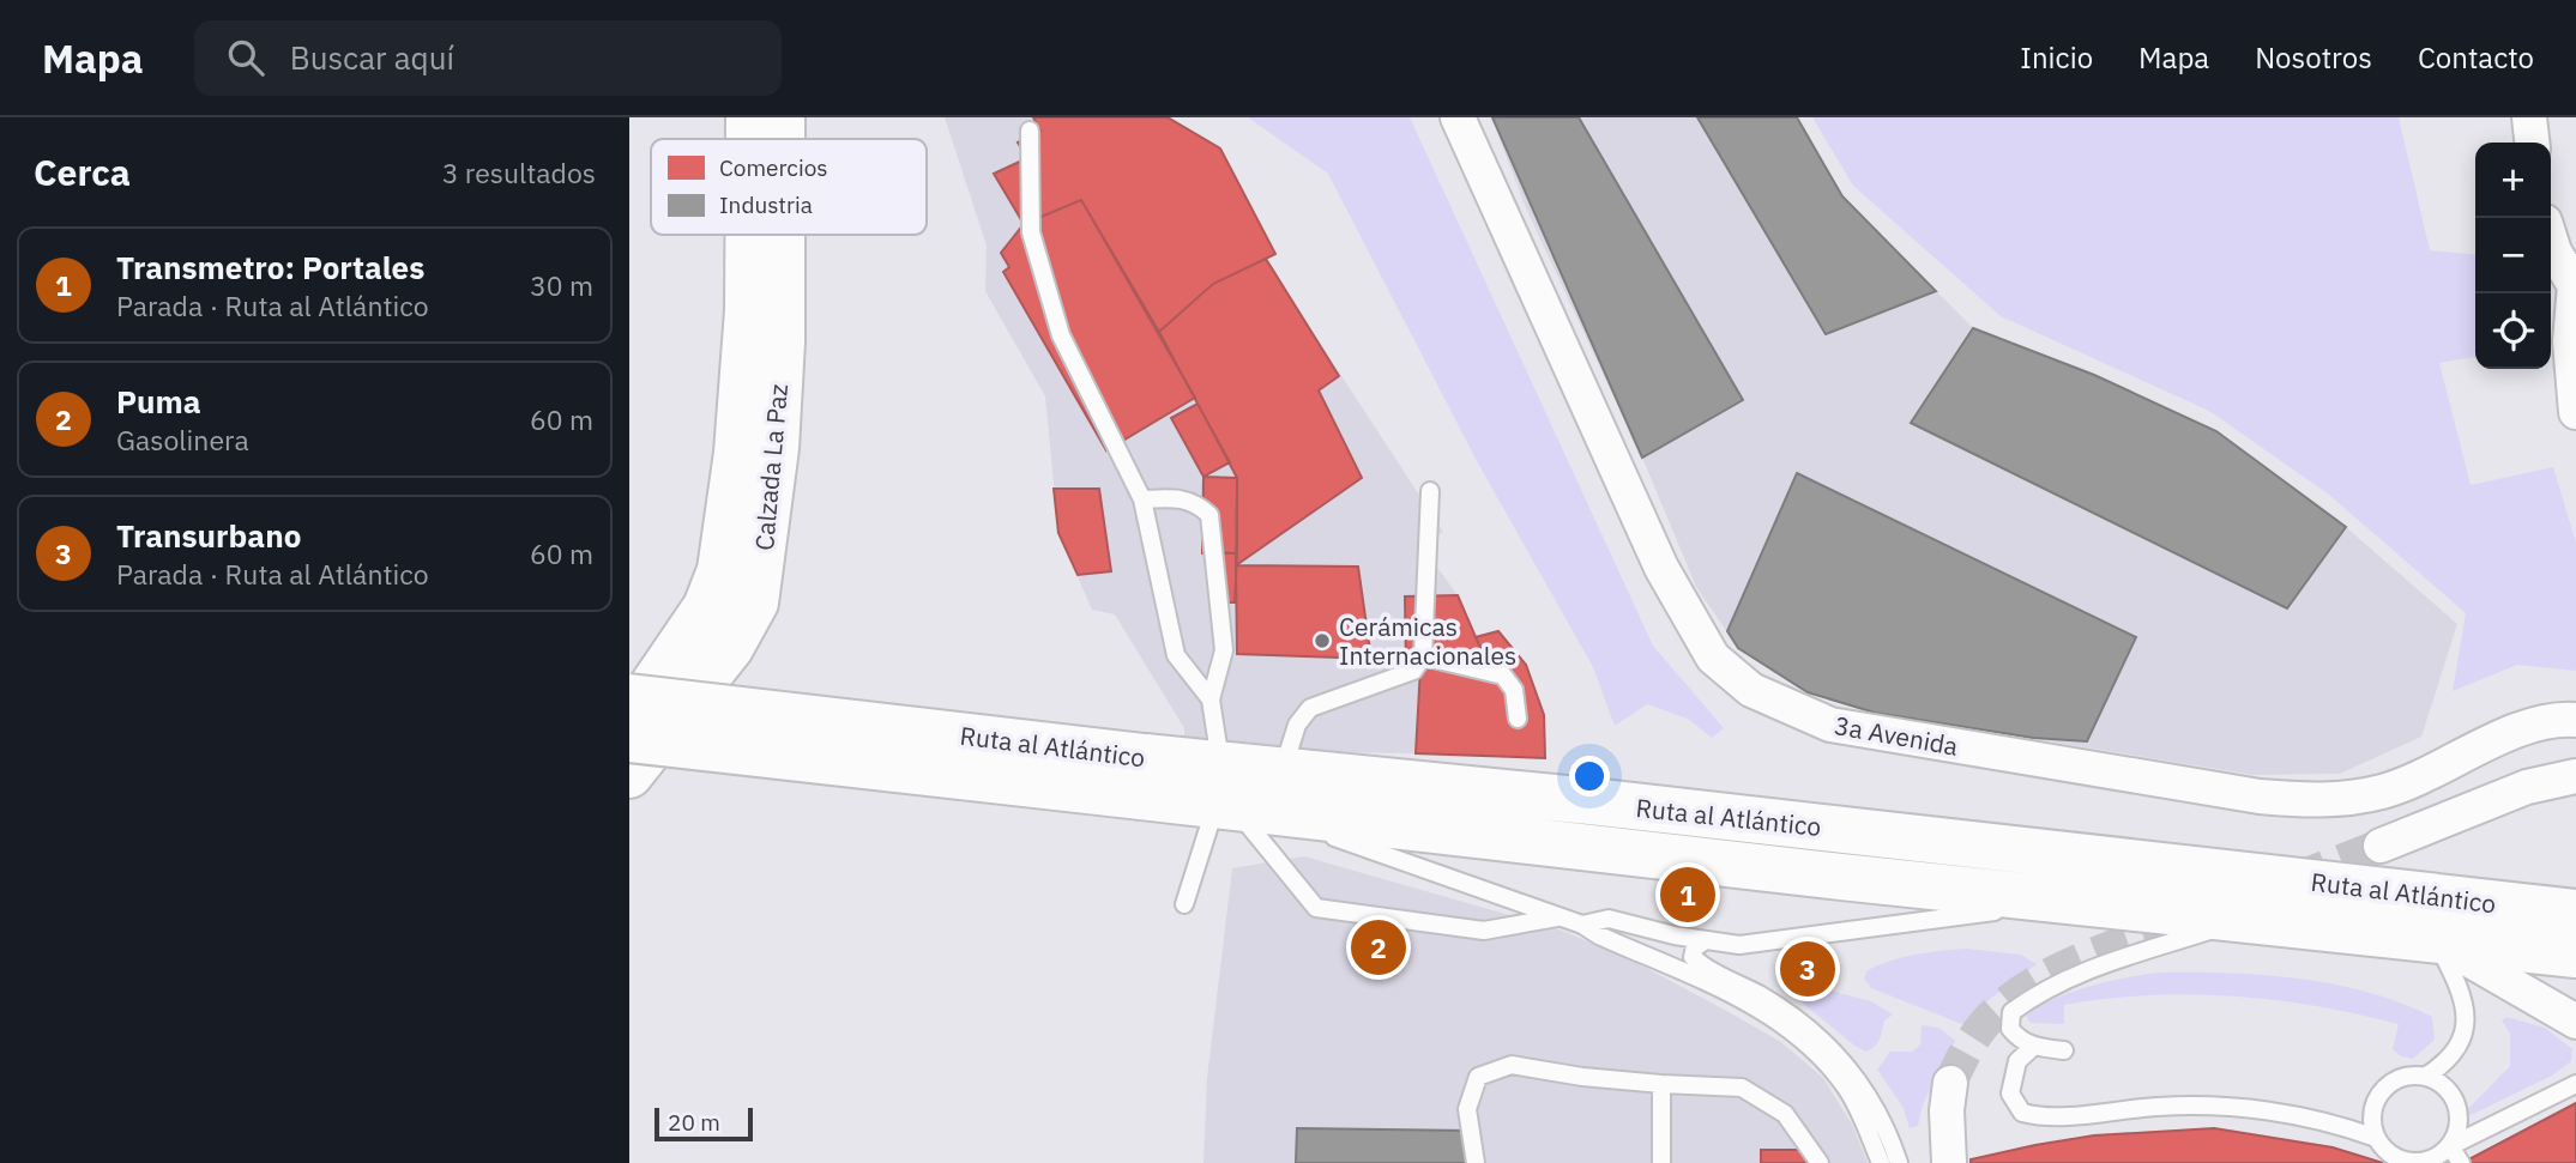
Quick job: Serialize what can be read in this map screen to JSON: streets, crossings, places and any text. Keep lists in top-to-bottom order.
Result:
{
  "streets": {
    "main road": ["Calzada La Paz", "Ruta al Atlántico"],
    "street": ["3a Avenida"]
  },
  "places": ["Cerámicas Internacionales"],
  "legend": ["Comercios", "Industria"],
  "scale_bar": "20 m",
  "page": {
    "header": "Mapa",
    "search": "Buscar aquí",
    "nav": [
      "Inicio",
      "Mapa",
      "Nosotros",
      "Contacto"
    ],
    "heading": ["Cerca", "3 resultados"],
    "map_buttons": ["+", "−"],
    "list": [
      {
        "mark": "1",
        "name": "Transmetro: Portales",
        "note": "Parada · Ruta al Atlántico",
        "value": "30 m"
      },
      {
        "mark": "2",
        "name": "Puma",
        "note": "Gasolinera",
        "value": "60 m"
      },
      {
        "mark": "3",
        "name": "Transurbano",
        "note": "Parada · Ruta al Atlántico",
        "value": "60 m"
      }
    ],
    "pins": ["1", "2", "3"],
    "scale": "20 m"
  }
}
